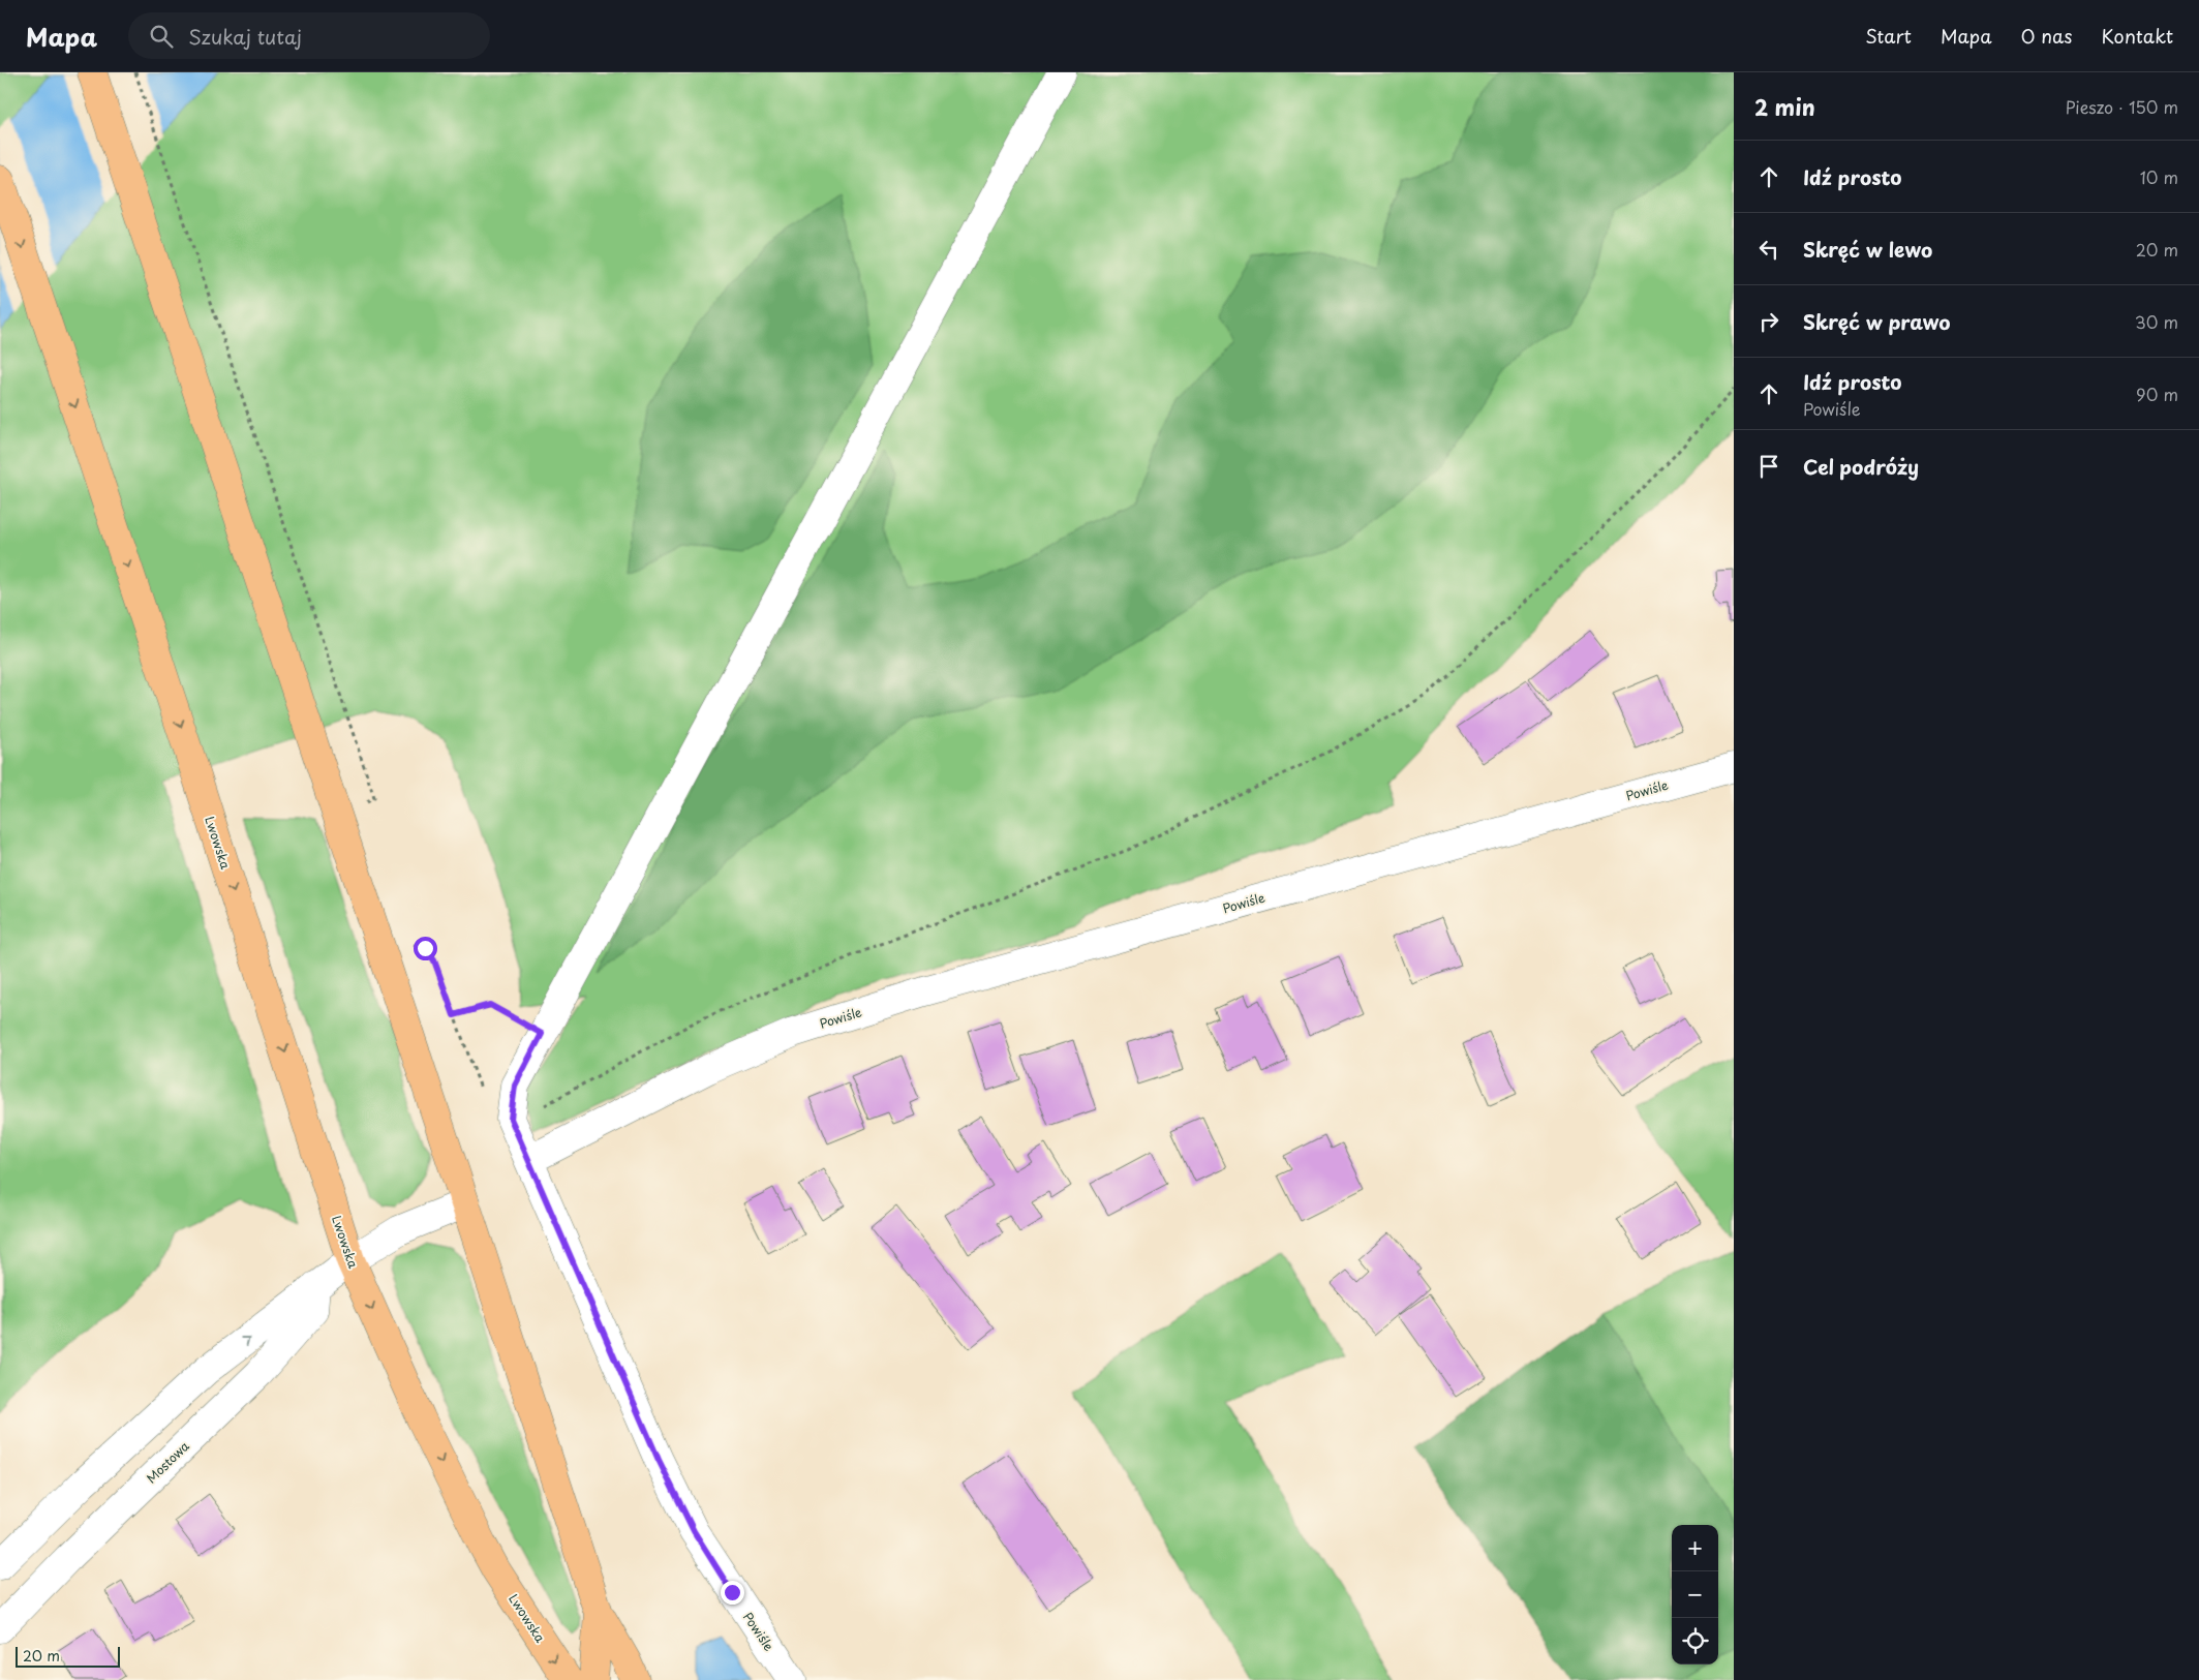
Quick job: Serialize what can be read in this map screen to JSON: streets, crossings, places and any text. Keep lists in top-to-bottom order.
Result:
{
  "streets": {
    "main road": ["Lwowska"],
    "street": ["Powiśle", "Mostowa"]
  },
  "scale_bar": "20 m",
  "page": {
    "header": "Mapa",
    "search": "Szukaj tutaj",
    "nav": [
      "Start",
      "Mapa",
      "O nas",
      "Kontakt"
    ],
    "heading": ["2 min", "Pieszo · 150 m"],
    "list": [
      ["Idź prosto", "10 m"],
      ["Skręć w lewo", "20 m"],
      ["Skręć w prawo", "30 m"],
      ["Idź prosto", "Powiśle", "90 m"],
      "Cel podróży"
    ],
    "map_buttons": ["+", "−"],
    "scale": "20 m"
  }
}
